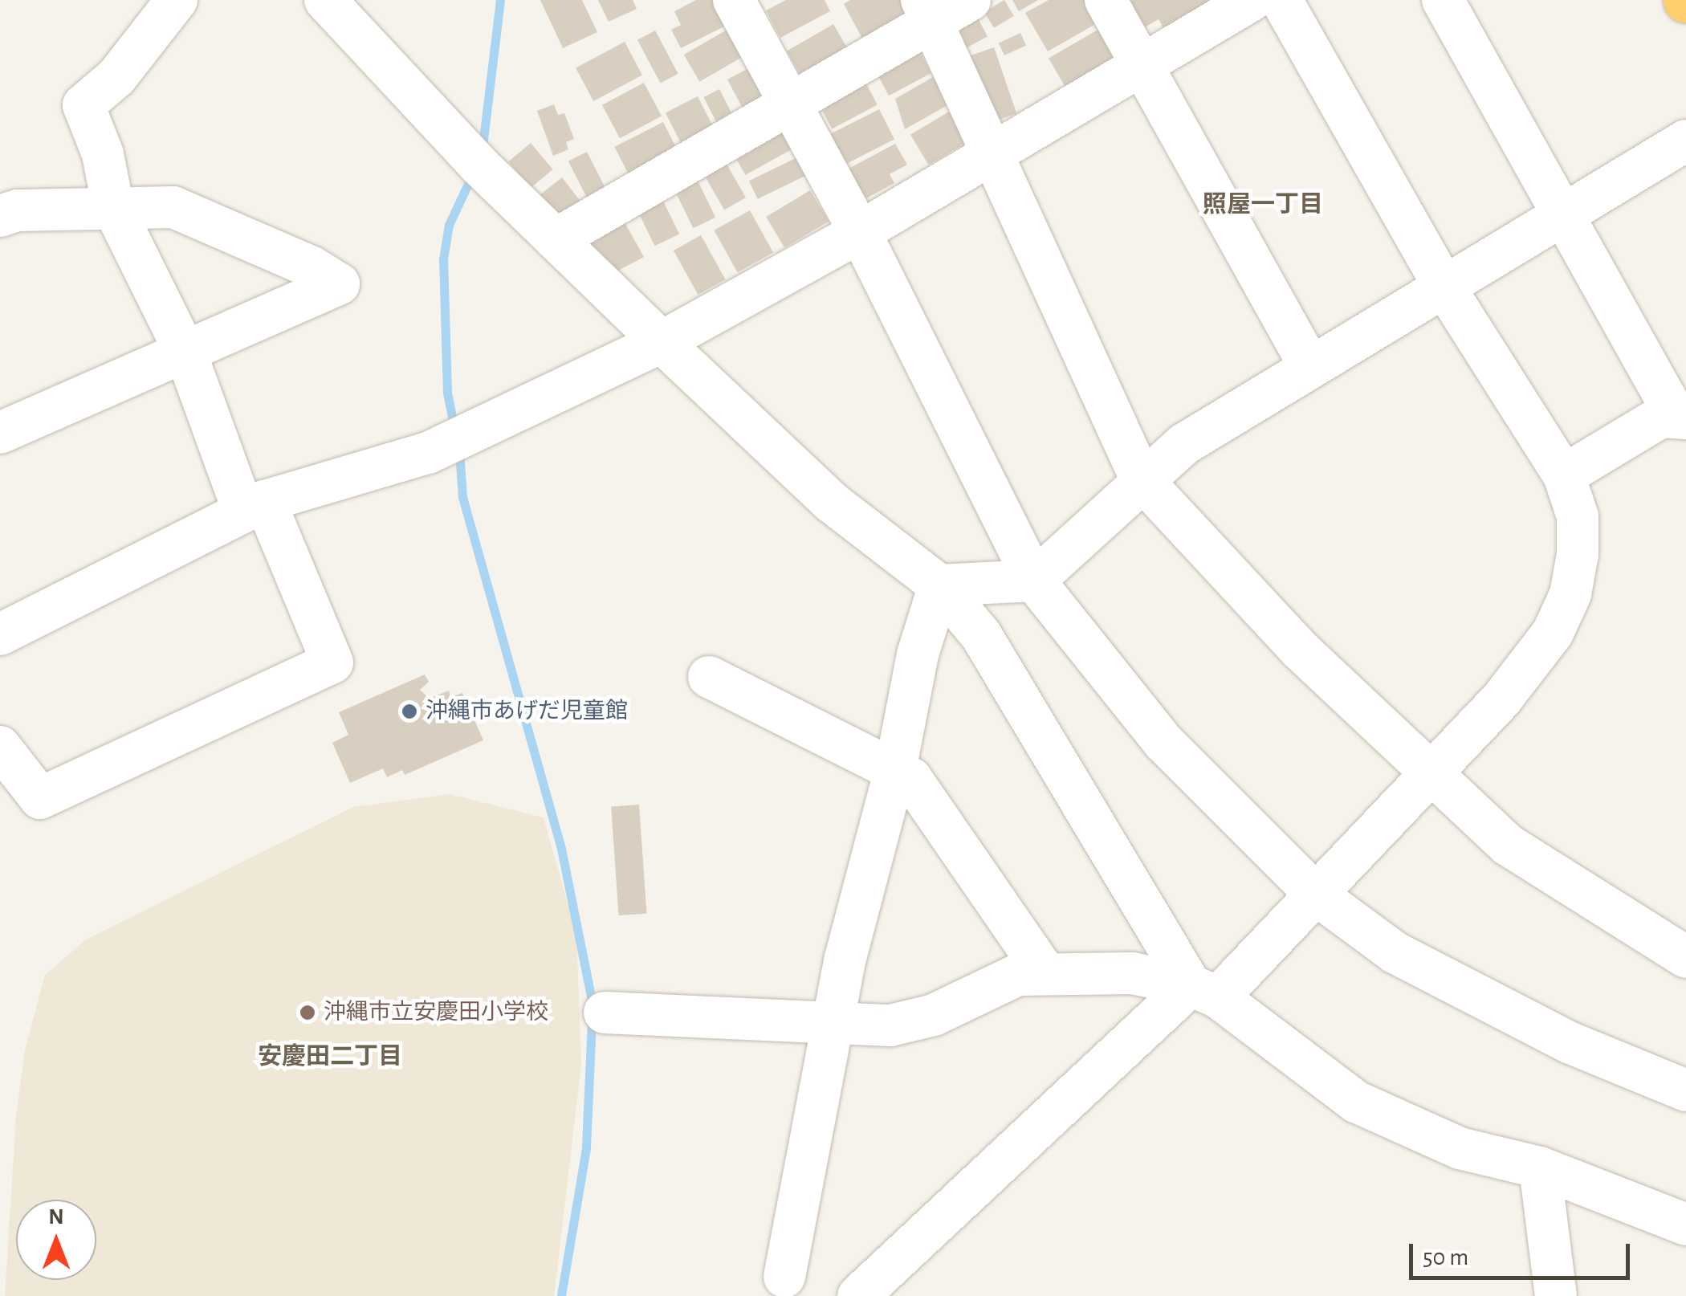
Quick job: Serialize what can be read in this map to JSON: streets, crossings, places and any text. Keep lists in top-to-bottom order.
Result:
{
  "districts": ["照屋一丁目", "安慶田二丁目"],
  "places": ["沖縄市あげだ児童館", "沖縄市立安慶田小学校"],
  "scale_bar": "50 m",
  "north": "top"
}
